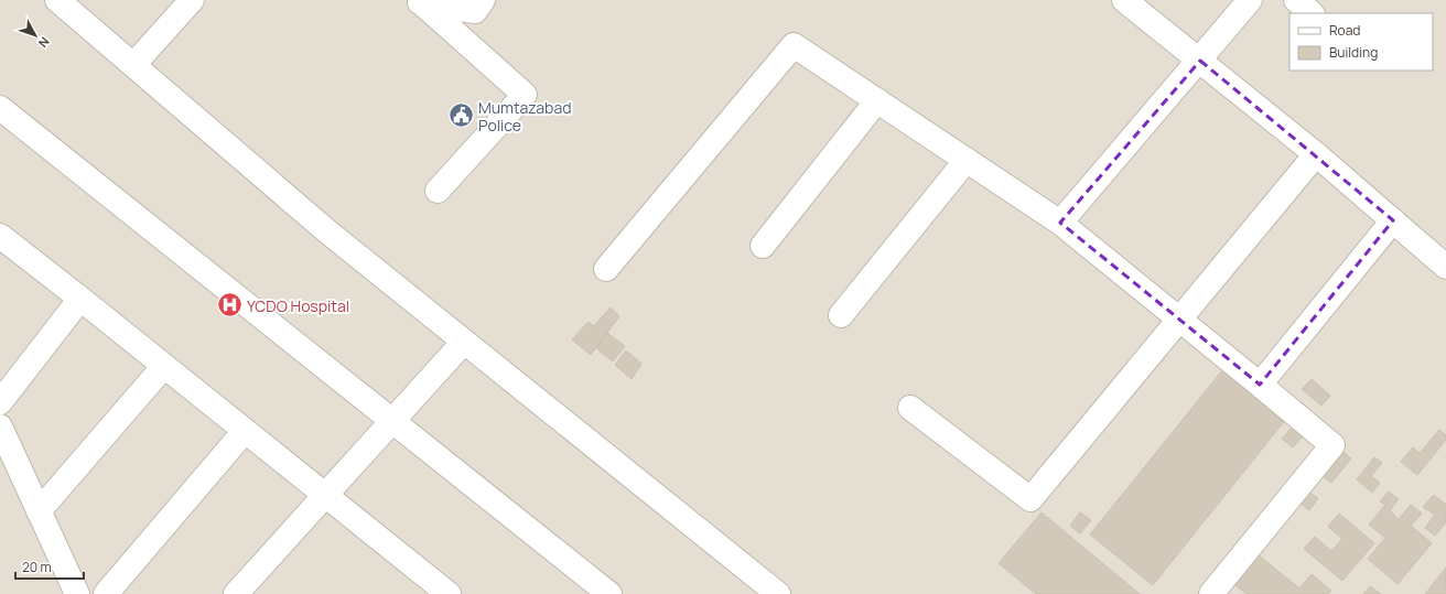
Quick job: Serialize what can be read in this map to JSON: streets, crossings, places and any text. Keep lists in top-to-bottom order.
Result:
{
  "places": {
    "public building": ["Mumtazabad Police"],
    "hospital": ["YCDO Hospital"]
  },
  "legend": ["Road", "Building"],
  "scale_bar": "20 m",
  "north": "bottom right"
}
